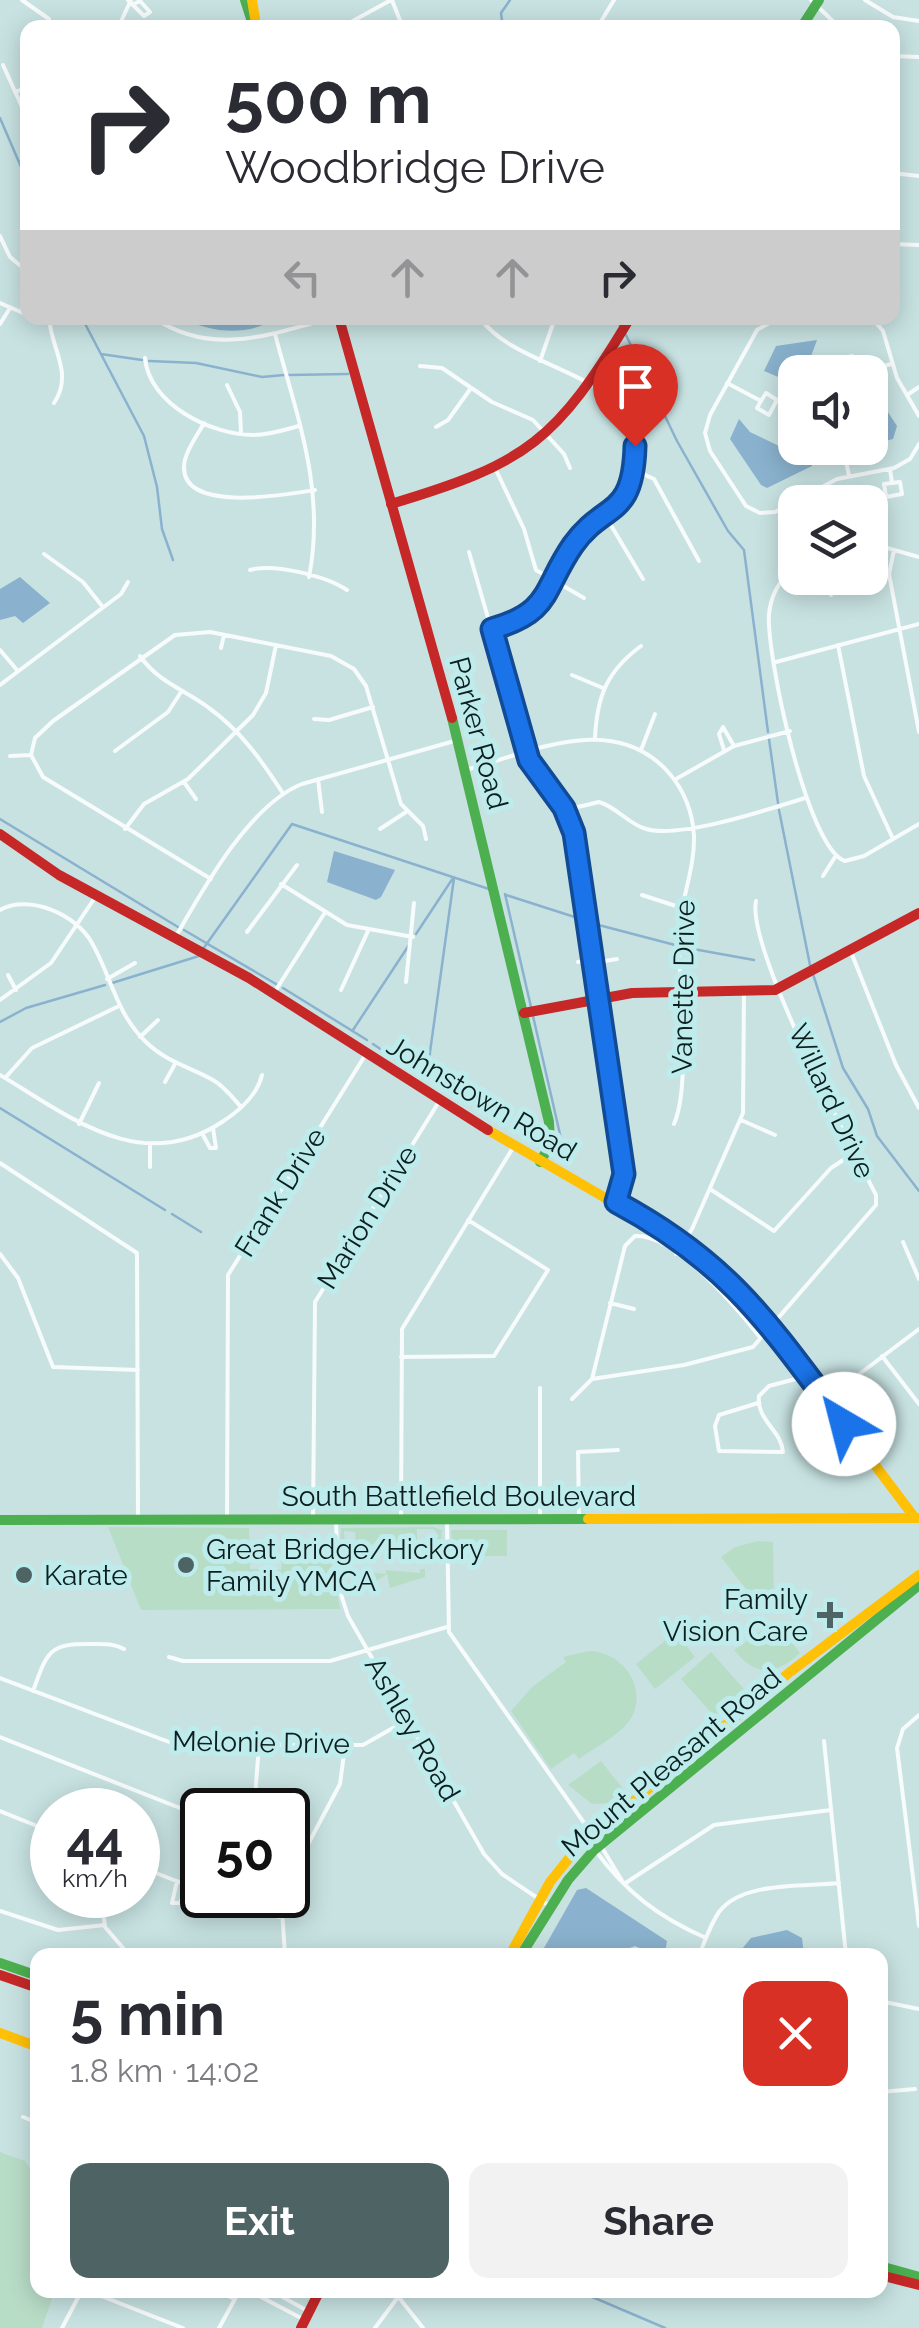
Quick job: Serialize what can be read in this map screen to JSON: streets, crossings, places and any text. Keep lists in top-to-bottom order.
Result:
{
  "streets": {
    "main road": [
      "Parker Road",
      "Johnstown Road",
      "South Battlefield Boulevard",
      "Mount Pleasant Road"
    ],
    "street": [
      "Vanette Drive",
      "Willard Drive",
      "Frank Drive",
      "Marion Drive",
      "Ashley Road",
      "Melonie Drive"
    ]
  },
  "crossings": [
    ["Parker Road", "Vanette Drive"],
    ["Parker Road", "Johnstown Road"],
    ["Johnstown Road", "Willard Drive"],
    ["Johnstown Road", "Frank Drive"],
    ["Johnstown Road", "Marion Drive"],
    ["Johnstown Road", "South Battlefield Boulevard"],
    ["Frank Drive", "South Battlefield Boulevard"],
    ["Marion Drive", "South Battlefield Boulevard"],
    ["South Battlefield Boulevard", "Ashley Road"],
    ["Ashley Road", "Melonie Drive"],
    ["Ashley Road", "Mount Pleasant Road"]
  ],
  "places": {
    "other": ["Great Bridge/Hickory Family YMCA", "Karate"],
    "health": ["Family Vision Care"]
  },
  "page": {
    "turn": ["500 m", "Woodbridge Drive"],
    "speed": "44 km/h",
    "limit": "50",
    "heading": ["5 min", "1.8 km · 14:02"],
    "buttons": ["Exit", "Share"]
  }
}
